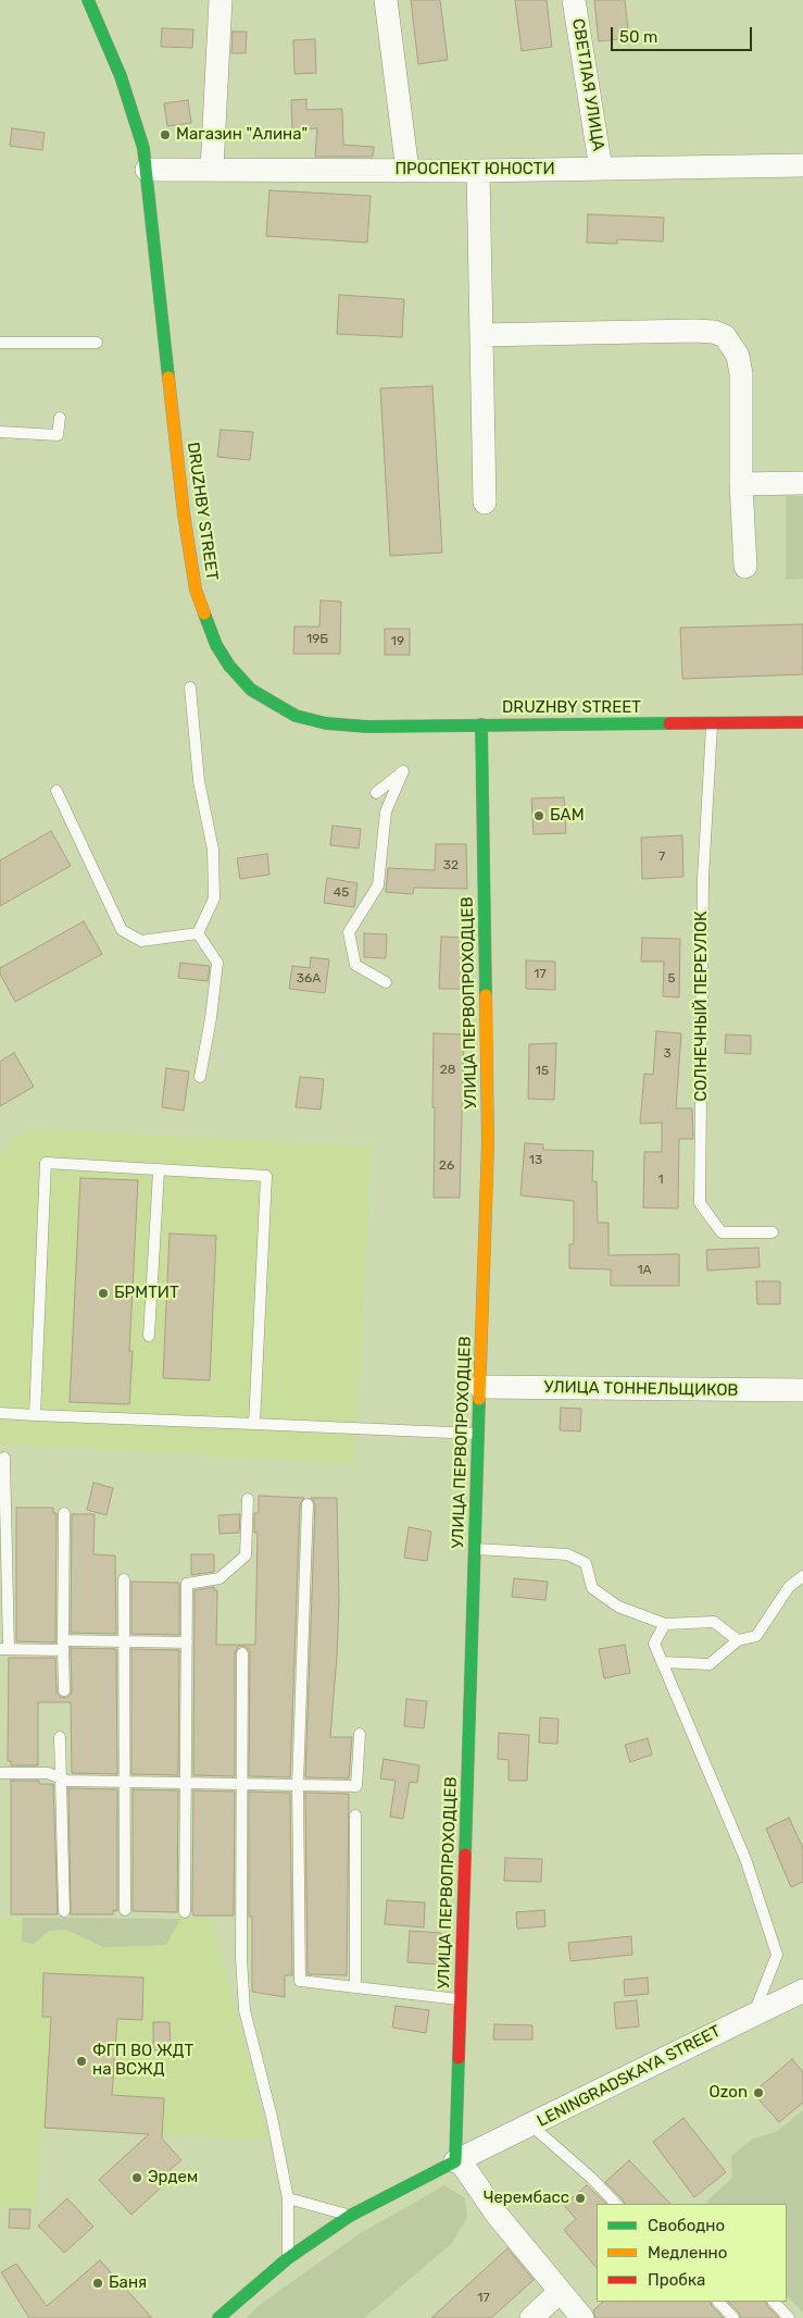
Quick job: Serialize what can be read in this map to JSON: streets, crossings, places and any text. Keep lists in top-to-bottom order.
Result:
{
  "streets": {
    "street": [
      "СВЕТЛАЯ УЛИЦА",
      "ПРОСПЕКТ ЮНОСТИ",
      "DRUZHBY STREET",
      "УЛИЦА ПЕРВОПРОХОДЦЕВ",
      "УЛИЦА ТОННЕЛЬЩИКОВ",
      "LENINGRADSKAYA STREET"
    ],
    "lane": ["СОЛНЕЧНЫЙ ПЕРЕУЛОК"]
  },
  "crossings": [
    ["СВЕТЛАЯ УЛИЦА", "ПРОСПЕКТ ЮНОСТИ"],
    ["ПРОСПЕКТ ЮНОСТИ", "DRUZHBY STREET"],
    ["DRUZHBY STREET", "УЛИЦА ПЕРВОПРОХОДЦЕВ"],
    ["DRUZHBY STREET", "СОЛНЕЧНЫЙ ПЕРЕУЛОК"],
    ["УЛИЦА ПЕРВОПРОХОДЦЕВ", "УЛИЦА ТОННЕЛЬЩИКОВ"],
    ["УЛИЦА ПЕРВОПРОХОДЦЕВ", "LENINGRADSKAYA STREET"]
  ],
  "places": [
    "Магазин \"Алина\"",
    "БАМ",
    "БРМТИТ",
    "ФГП ВО ЖДТ на ВСЖД",
    "Ozon",
    "Эрдем",
    "Черембасс",
    "Баня"
  ],
  "house_numbers": [
    "19Б",
    "19",
    "7",
    "32",
    "45",
    "17",
    "36А",
    "5",
    "3",
    "28",
    "15",
    "13",
    "26",
    "1",
    "1А",
    "17"
  ],
  "legend": ["Свободно", "Медленно", "Пробка"],
  "scale_bar": "50 m"
}
